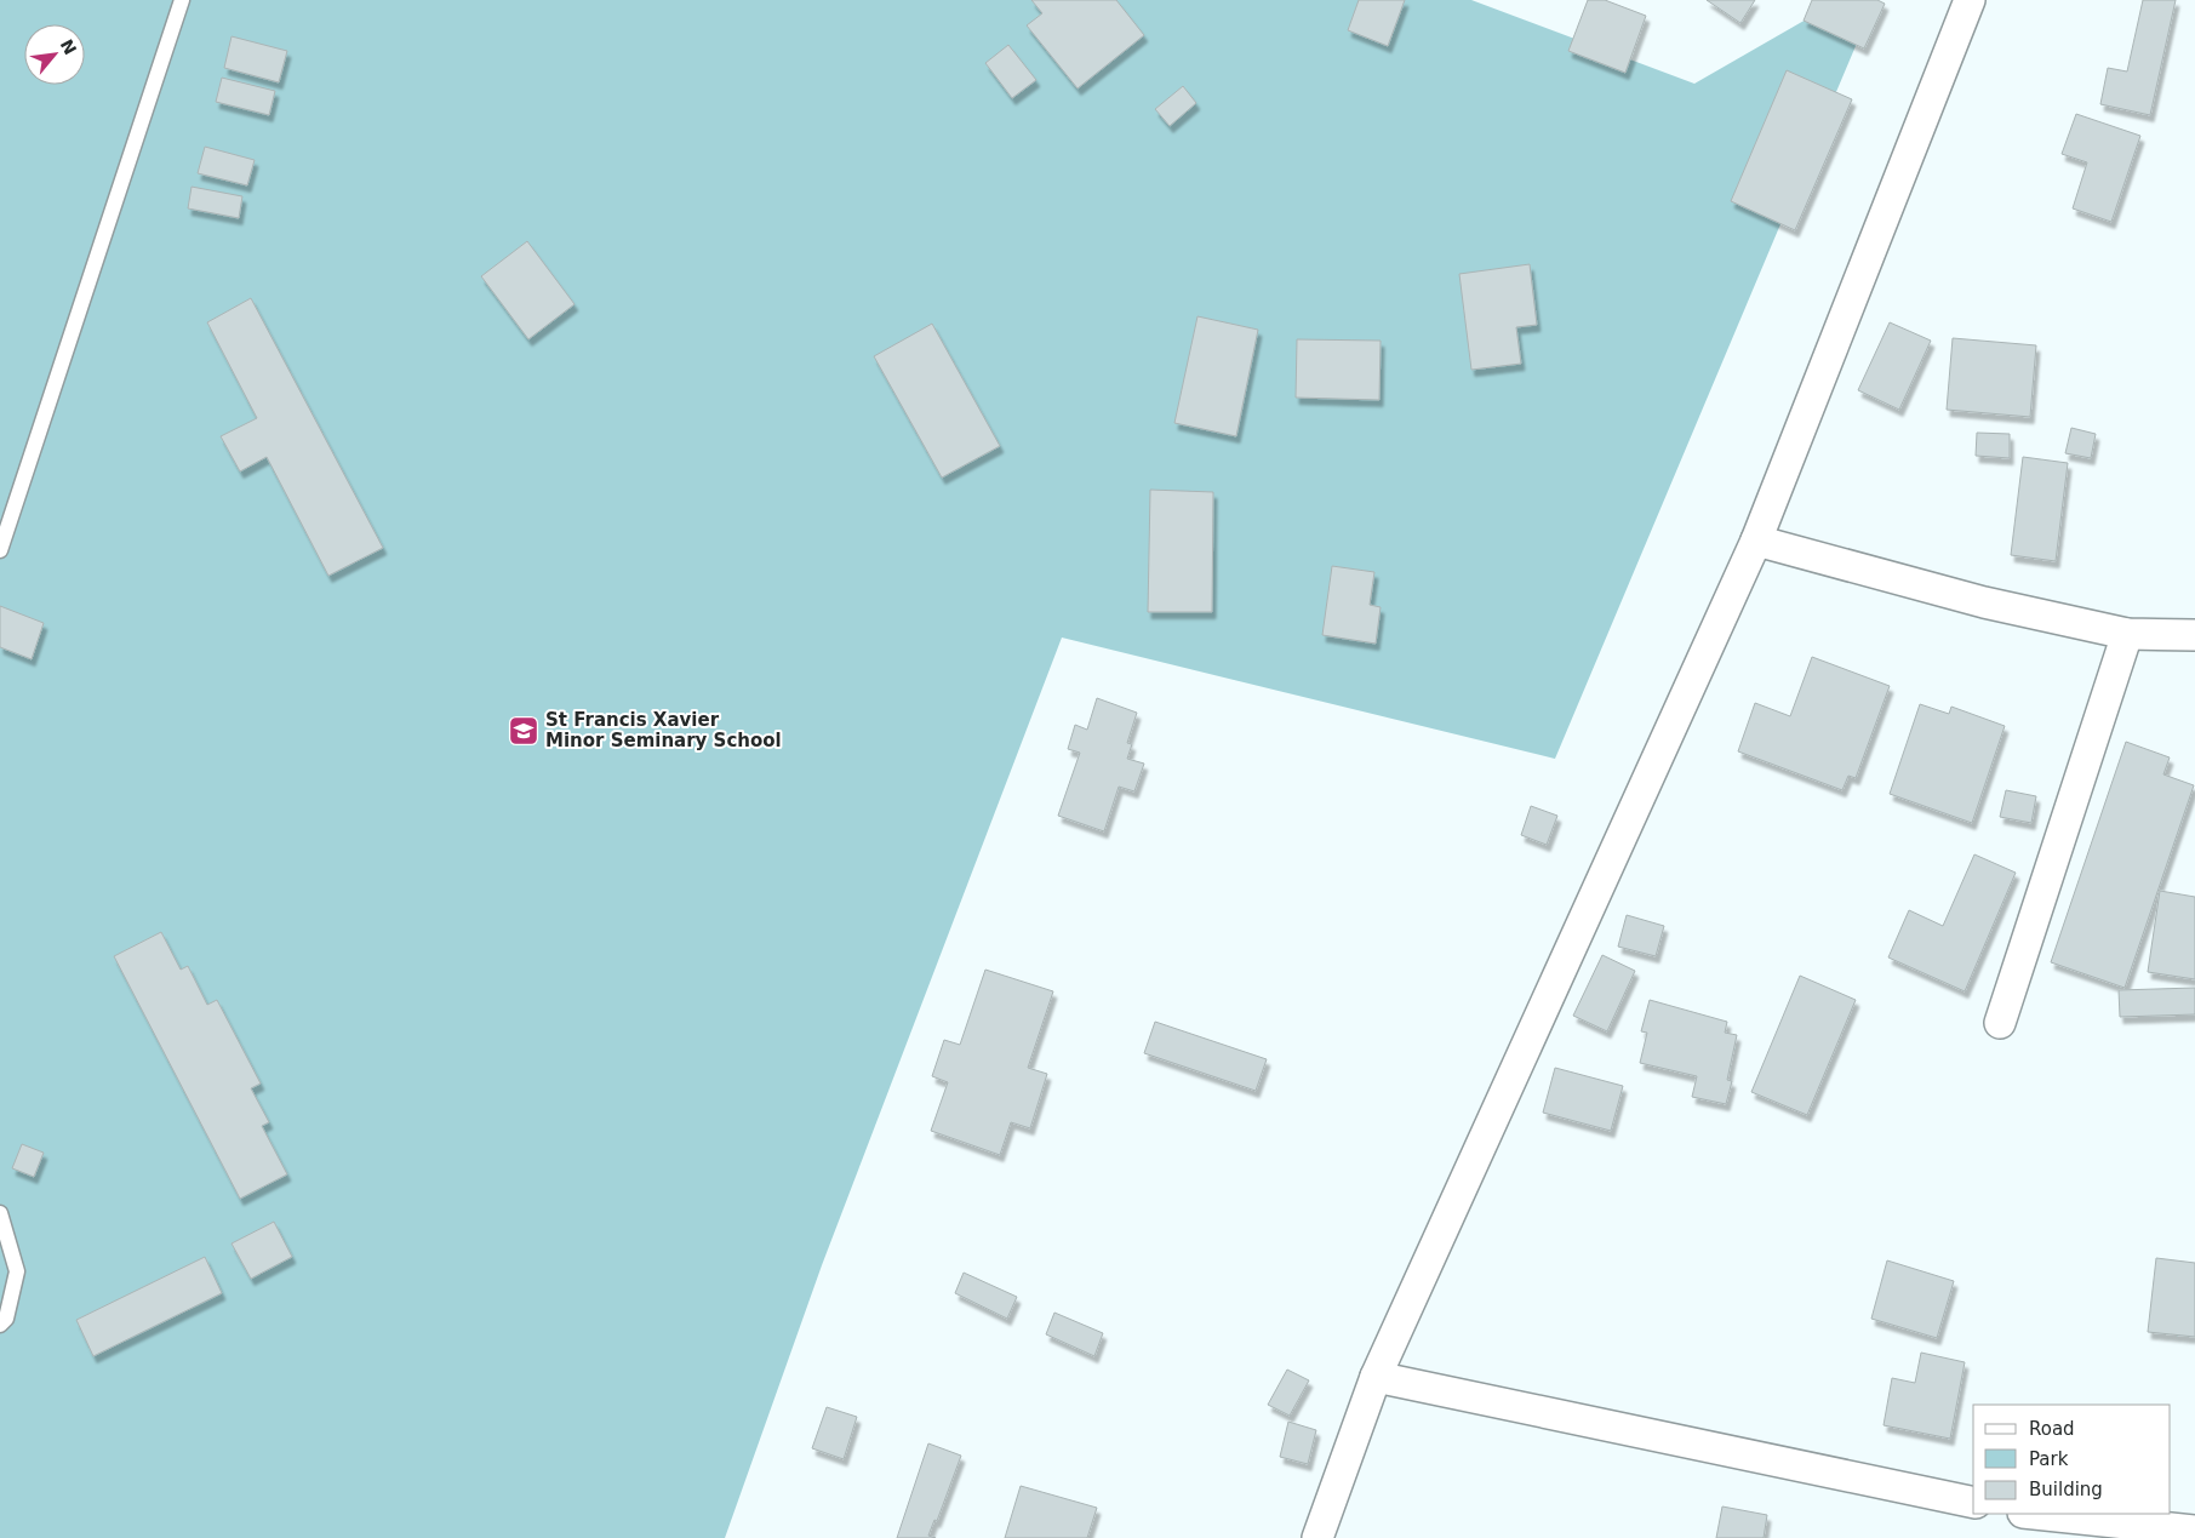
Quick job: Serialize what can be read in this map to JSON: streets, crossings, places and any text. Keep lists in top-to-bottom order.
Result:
{
  "places": {
    "school or university": ["St Francis Xavier Minor Seminary School"]
  },
  "legend": ["Road", "Park", "Building"],
  "north": "top right"
}
